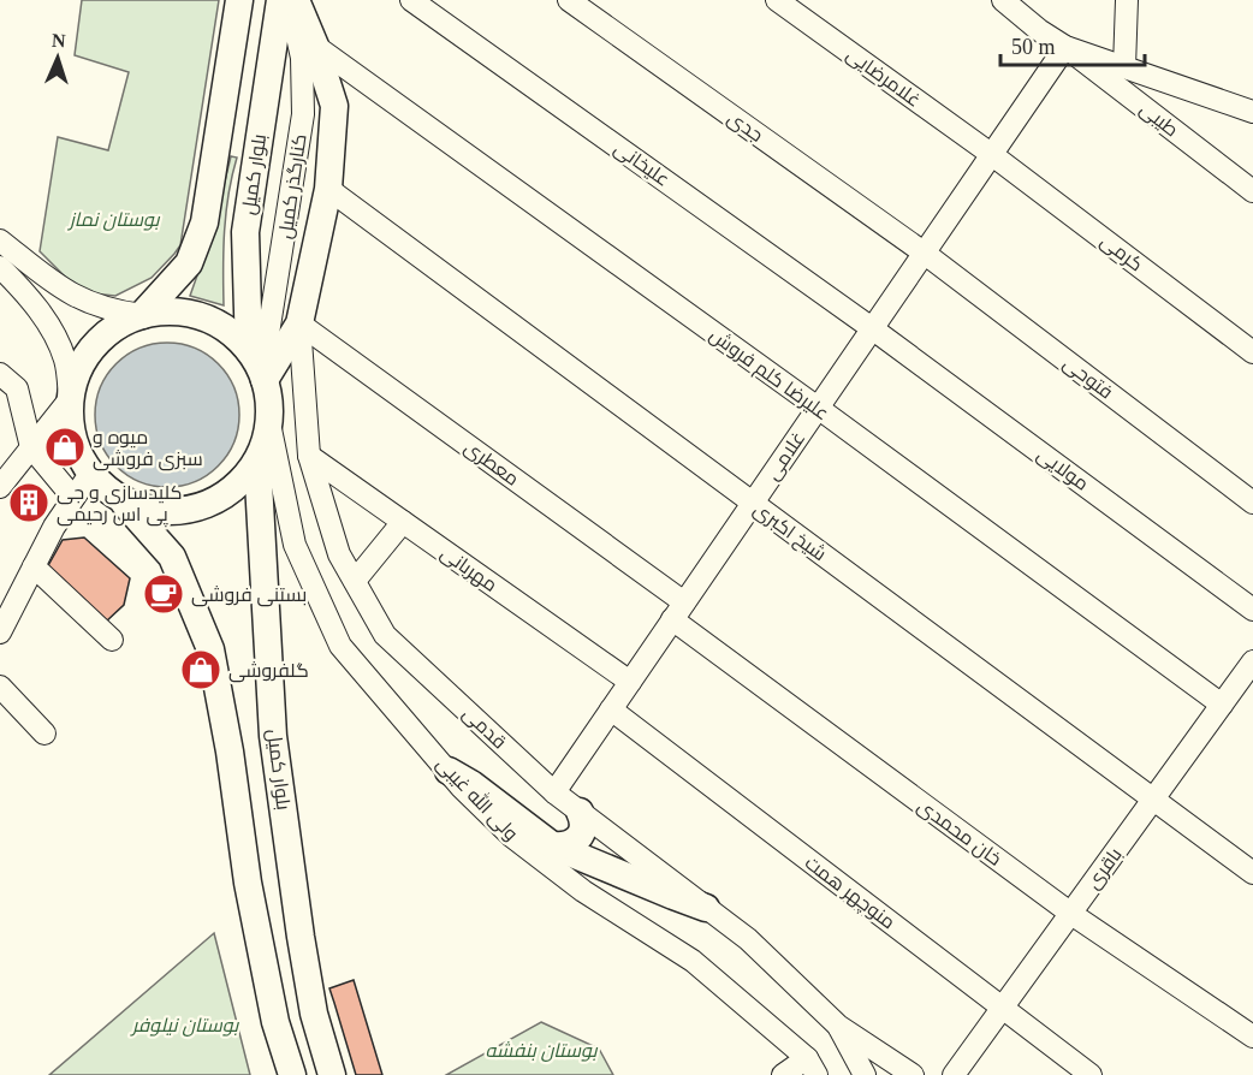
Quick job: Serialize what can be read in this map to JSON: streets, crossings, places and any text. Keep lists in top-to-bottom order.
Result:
{
  "streets": {
    "main road": ["بلوار کمیل"],
    "street": [
      "غلامرضایی",
      "طیبی",
      "جدی",
      "علیخانی",
      "کنارگذر کمیل",
      "کرمی",
      "علیرضا کلم فروش",
      "فتوحی",
      "غلامی",
      "معطری",
      "مولایی",
      "شیخ اکبری",
      "مهربانی",
      "قدمی",
      "ولی الله غیبی",
      "خان محمدی",
      "باقری",
      "منوچهر همت"
    ]
  },
  "crossings": [
    ["غلامرضایی", "کرمی"],
    ["غلامرضایی", "غلامی"],
    ["طیبی", "غلامی"],
    ["جدی", "فتوحی"],
    ["جدی", "غلامی"],
    ["علیخانی", "غلامی"],
    ["علیخانی", "مولایی"],
    ["بلوار کمیل", "کنارگذر کمیل"],
    ["بلوار کمیل", "ولی الله غیبی"],
    ["کنارگذر کمیل", "ولی الله غیبی"],
    ["کرمی", "غلامی"],
    ["علیرضا کلم فروش", "غلامی"],
    ["علیرضا کلم فروش", "باقری"],
    ["فتوحی", "غلامی"],
    ["غلامی", "معطری"],
    ["غلامی", "مولایی"],
    ["غلامی", "شیخ اکبری"],
    ["غلامی", "مهربانی"],
    ["غلامی", "قدمی"],
    ["غلامی", "خان محمدی"],
    ["غلامی", "منوچهر همت"],
    ["معطری", "قدمی"],
    ["معطری", "خان محمدی"],
    ["شیخ اکبری", "باقری"],
    ["مهربانی", "قدمی"],
    ["خان محمدی", "باقری"],
    ["باقری", "منوچهر همت"]
  ],
  "parks": ["بوستان نماز", "بوستان نیلوفر", "بوستان بنفشه"],
  "places": {
    "shop": ["میوه و سبزی فروشی", "گلفروشی"],
    "building": ["کلیدسازی و جی پی اس رحیمی"],
    "cafe": ["بستنی فروشی"]
  },
  "scale_bar": "50 m",
  "north": "top"
}
